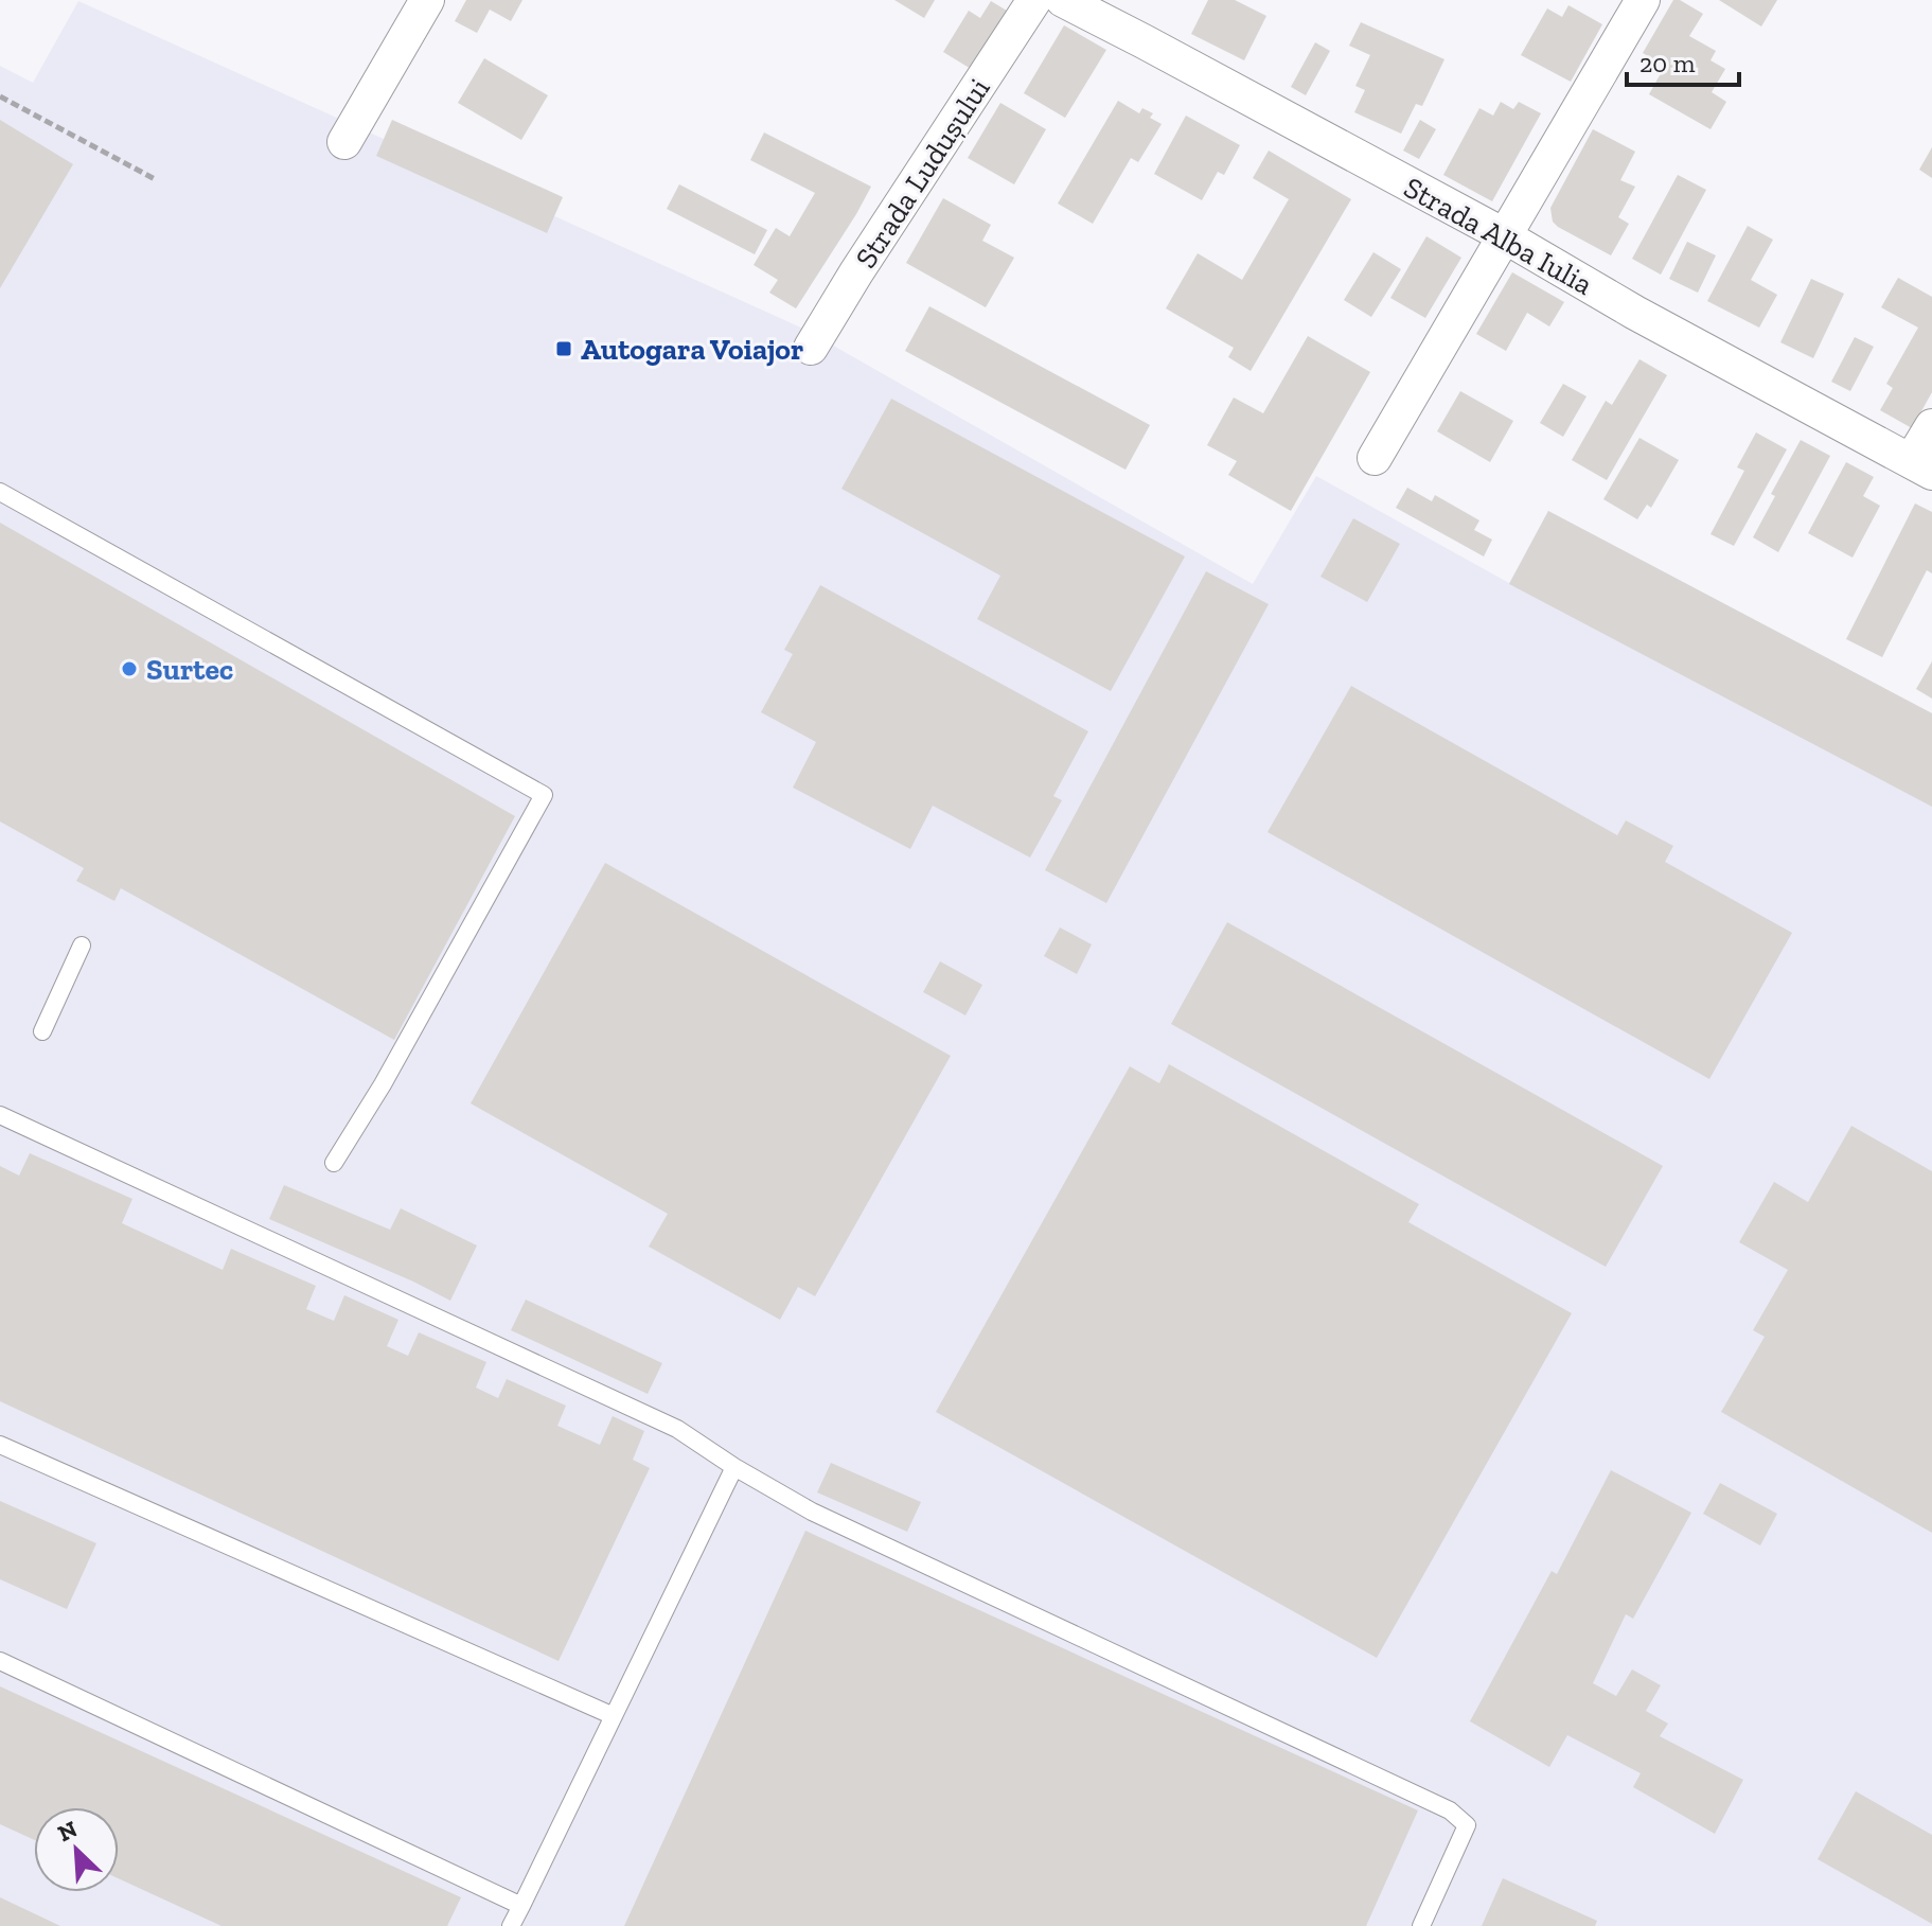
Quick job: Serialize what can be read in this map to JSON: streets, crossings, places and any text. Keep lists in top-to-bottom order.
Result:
{
  "streets": {
    "street": ["Strada Ludușului", "Strada Alba Iulia"]
  },
  "places": {
    "transit": ["Autogara Voiajor"],
    "other": ["Surtec"]
  },
  "scale_bar": "20 m",
  "north": "top left"
}
